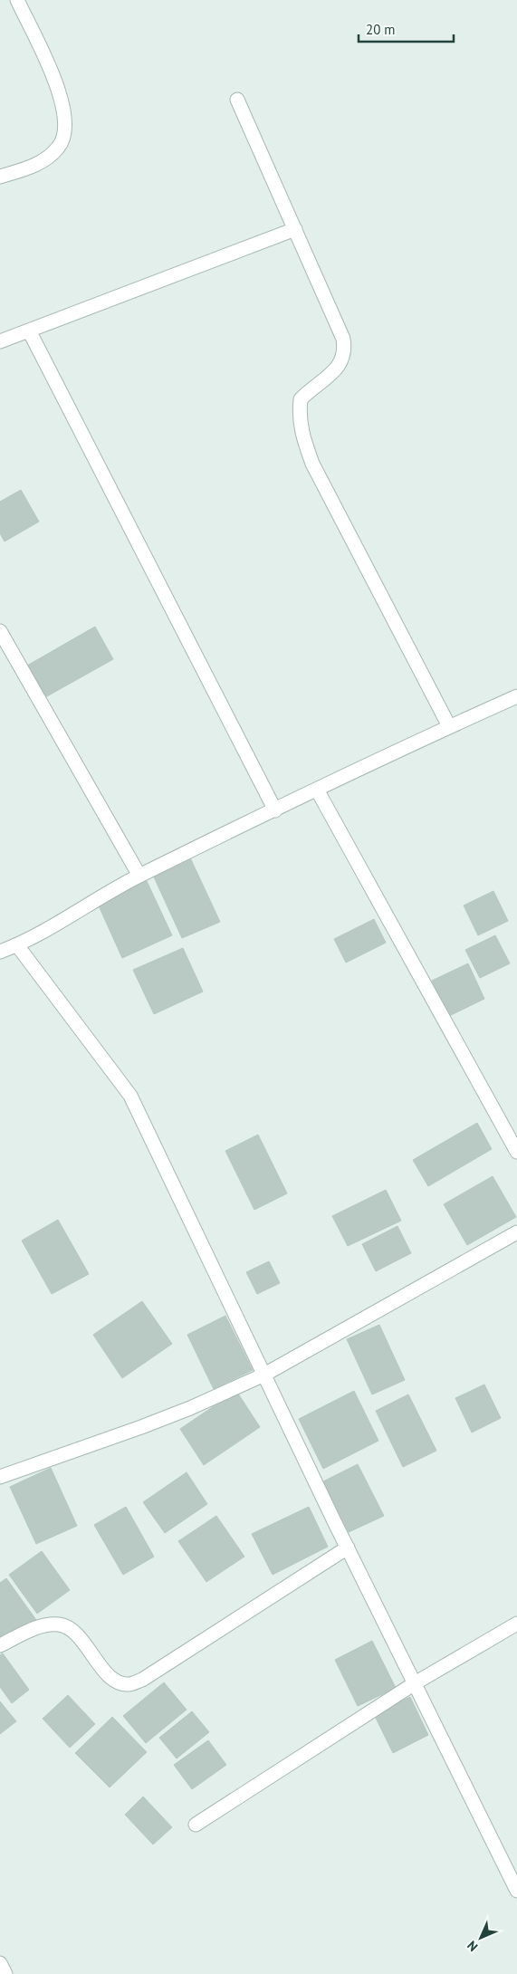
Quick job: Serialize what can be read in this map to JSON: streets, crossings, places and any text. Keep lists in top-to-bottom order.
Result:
{
  "scale_bar": "20 m",
  "north": "bottom left"
}
